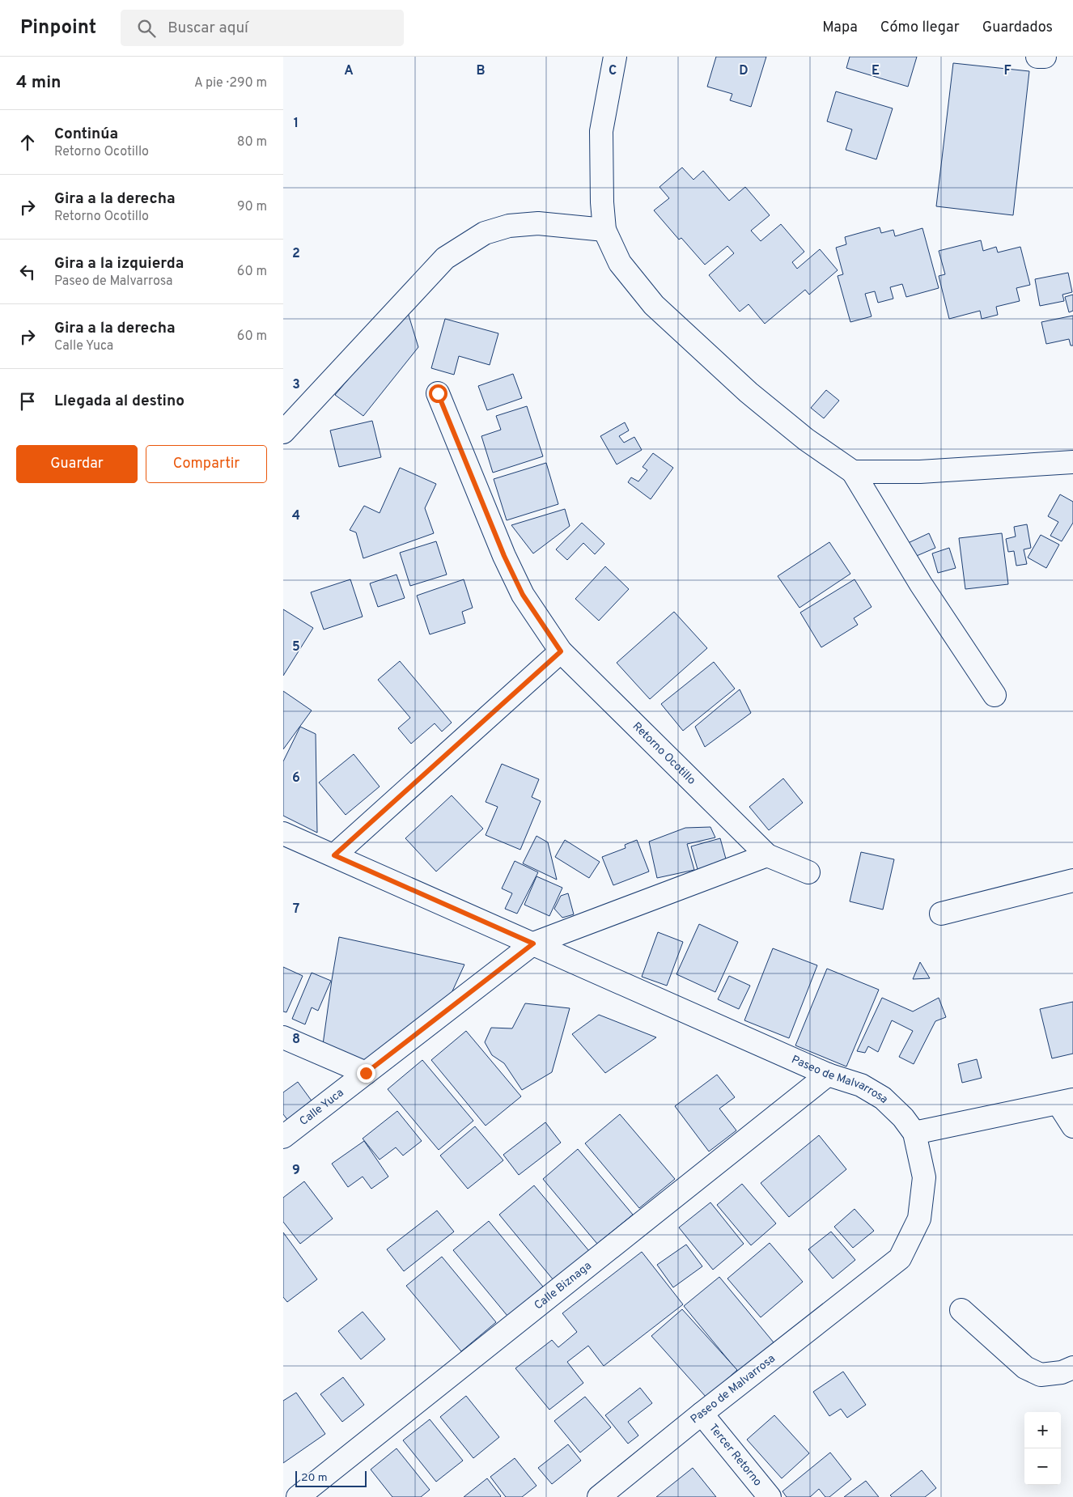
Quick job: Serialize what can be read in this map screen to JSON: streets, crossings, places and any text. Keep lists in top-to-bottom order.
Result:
{
  "streets": {
    "street": [
      "Retorno Ocotillo",
      "Paseo de Malvarrosa",
      "Calle Yuca",
      "Calle Biznaga",
      "Tercer Retorno"
    ]
  },
  "crossings": [
    ["Paseo de Malvarrosa", "Calle Yuca"],
    ["Paseo de Malvarrosa", "Calle Biznaga"],
    ["Paseo de Malvarrosa", "Tercer Retorno"]
  ],
  "scale_bar": "20 m",
  "page": {
    "header": "Pinpoint",
    "search": "Buscar aquí",
    "nav": ["Mapa", "Cómo llegar", "Guardados"],
    "heading": ["4 min", "A pie · 290 m"],
    "list": [
      ["Continúa", "Retorno Ocotillo", "80 m"],
      ["Gira a la derecha", "Retorno Ocotillo", "90 m"],
      ["Gira a la izquierda", "Paseo de Malvarrosa", "60 m"],
      ["Gira a la derecha", "Calle Yuca", "60 m"],
      "Llegada al destino"
    ],
    "buttons": ["Guardar", "Compartir"],
    "map_buttons": ["+", "−"],
    "scale": "20 m"
  },
  "grid": {
    "columns": [
      "A",
      "B",
      "C",
      "D",
      "E",
      "F"
    ],
    "rows": [
      "1",
      "2",
      "3",
      "4",
      "5",
      "6",
      "7",
      "8",
      "9"
    ]
  }
}
